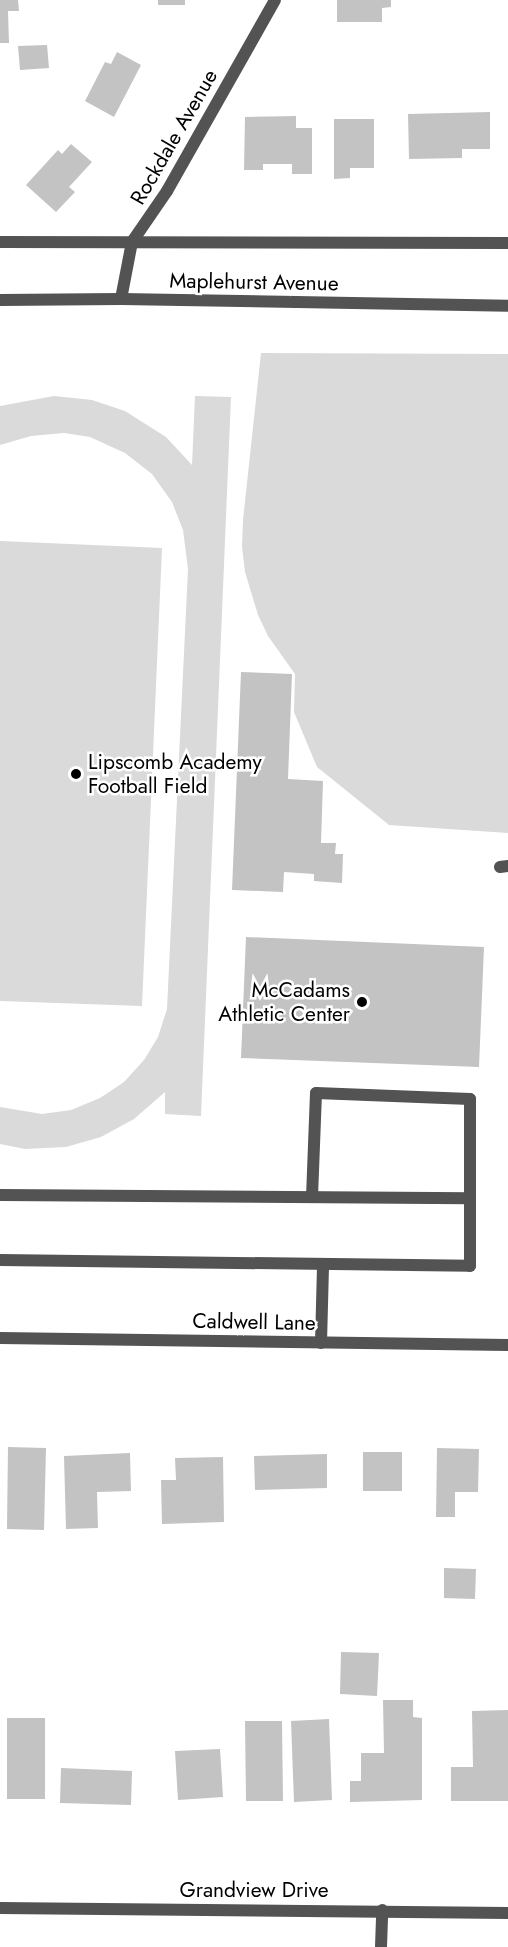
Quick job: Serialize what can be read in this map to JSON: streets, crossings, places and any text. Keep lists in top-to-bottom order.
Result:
{
  "streets": {
    "street": [
      "Rockdale Avenue",
      "Maplehurst Avenue",
      "Caldwell Lane",
      "Grandview Drive"
    ]
  },
  "crossings": [
    ["Rockdale Avenue", "Maplehurst Avenue"]
  ],
  "places": ["Lipscomb Academy Football Field", "McCadams Athletic Center"]
}
